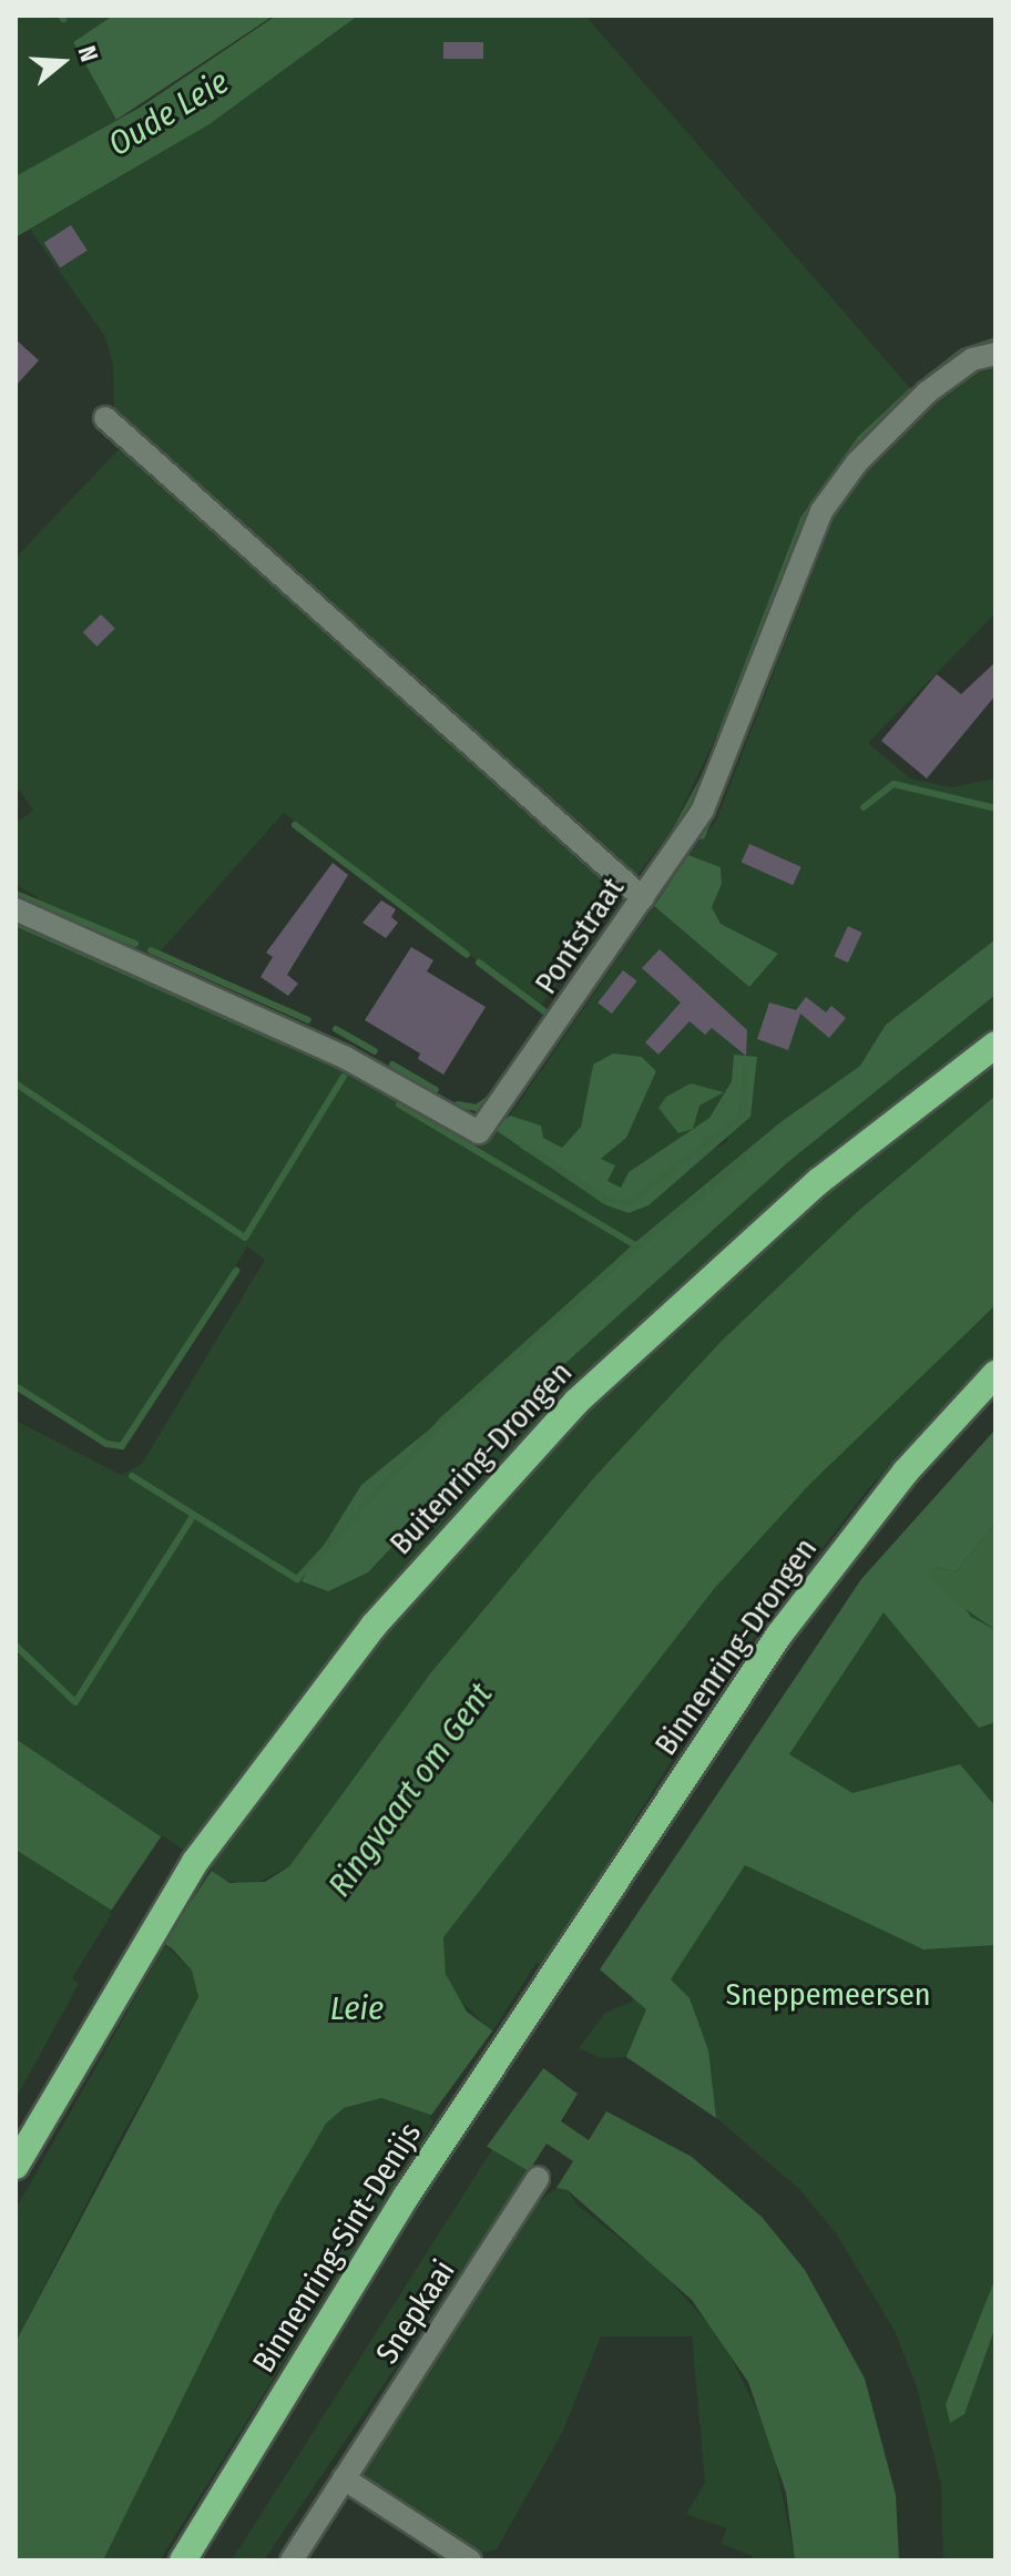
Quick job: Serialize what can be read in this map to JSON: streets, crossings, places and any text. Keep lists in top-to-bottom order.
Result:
{
  "streets": {
    "highway": ["Buitenring-Drongen", "Binnenring-Drongen", "Binnenring-Sint-Denijs"],
    "street": ["Pontstraat", "Snepkaai"]
  },
  "crossings": [
    ["Binnenring-Drongen", "Binnenring-Sint-Denijs"]
  ],
  "water": ["Oude Leie", "Ringvaart om Gent", "Leie"],
  "parks": ["Sneppemeersen"],
  "north": "right"
}
